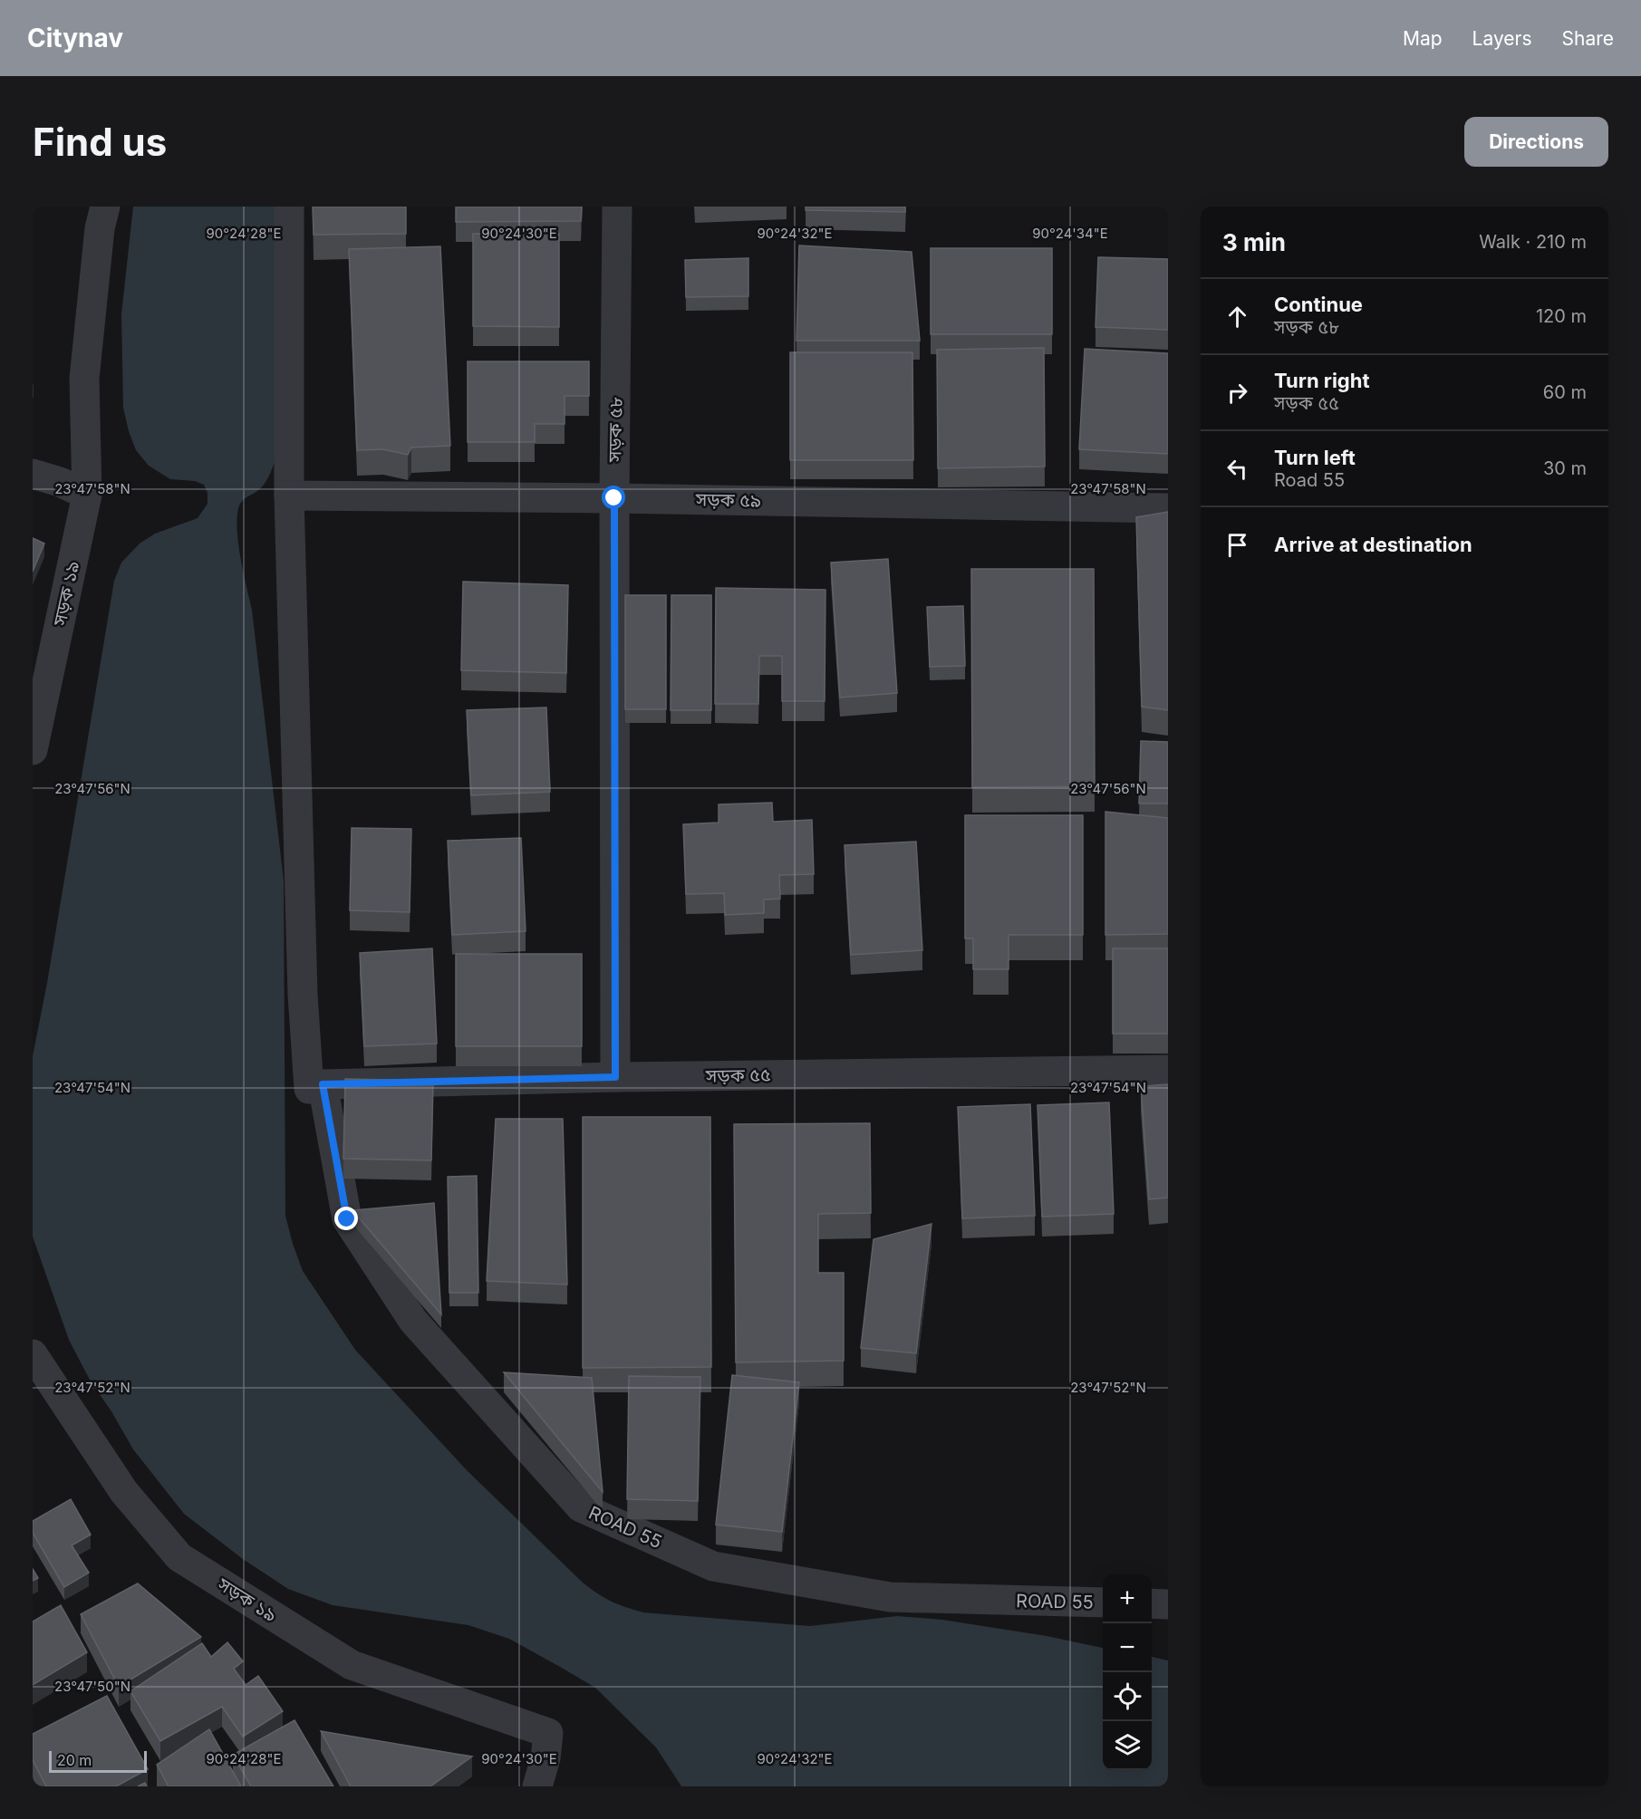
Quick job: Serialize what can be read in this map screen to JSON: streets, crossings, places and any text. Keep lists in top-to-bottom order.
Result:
{
  "streets": {
    "street": [
      "সড়ক ৫৮",
      "সড়ক ৫৯",
      "সড়ক ১৯",
      "সড়ক ৫৫",
      "ROAD 55"
    ]
  },
  "crossings": [
    ["সড়ক ৫৮", "সড়ক ৫৯"],
    ["সড়ক ৫৮", "সড়ক ৫৫"],
    ["সড়ক ৫৯", "ROAD 55"],
    ["সড়ক ৫৫", "ROAD 55"]
  ],
  "scale_bar": "20 m",
  "page": {
    "header": "Citynav",
    "nav": ["Map", "Layers", "Share"],
    "buttons": "Directions",
    "title": "Find us",
    "heading": ["3 min", "Walk · 210 m"],
    "list": [
      ["Continue", "সড়ক ৫৮", "120 m"],
      ["Turn right", "সড়ক ৫৫", "60 m"],
      ["Turn left", "Road 55", "30 m"],
      "Arrive at destination"
    ],
    "map_buttons": ["+", "−"],
    "scale": "20 m"
  },
  "coordinates": [
    "90°24'28\"E",
    "90°24'30\"E",
    "90°24'32\"E",
    "90°24'34\"E",
    "23°47'58\"N",
    "23°47'56\"N",
    "23°47'54\"N",
    "23°47'52\"N",
    "23°47'50\"N"
  ]
}
